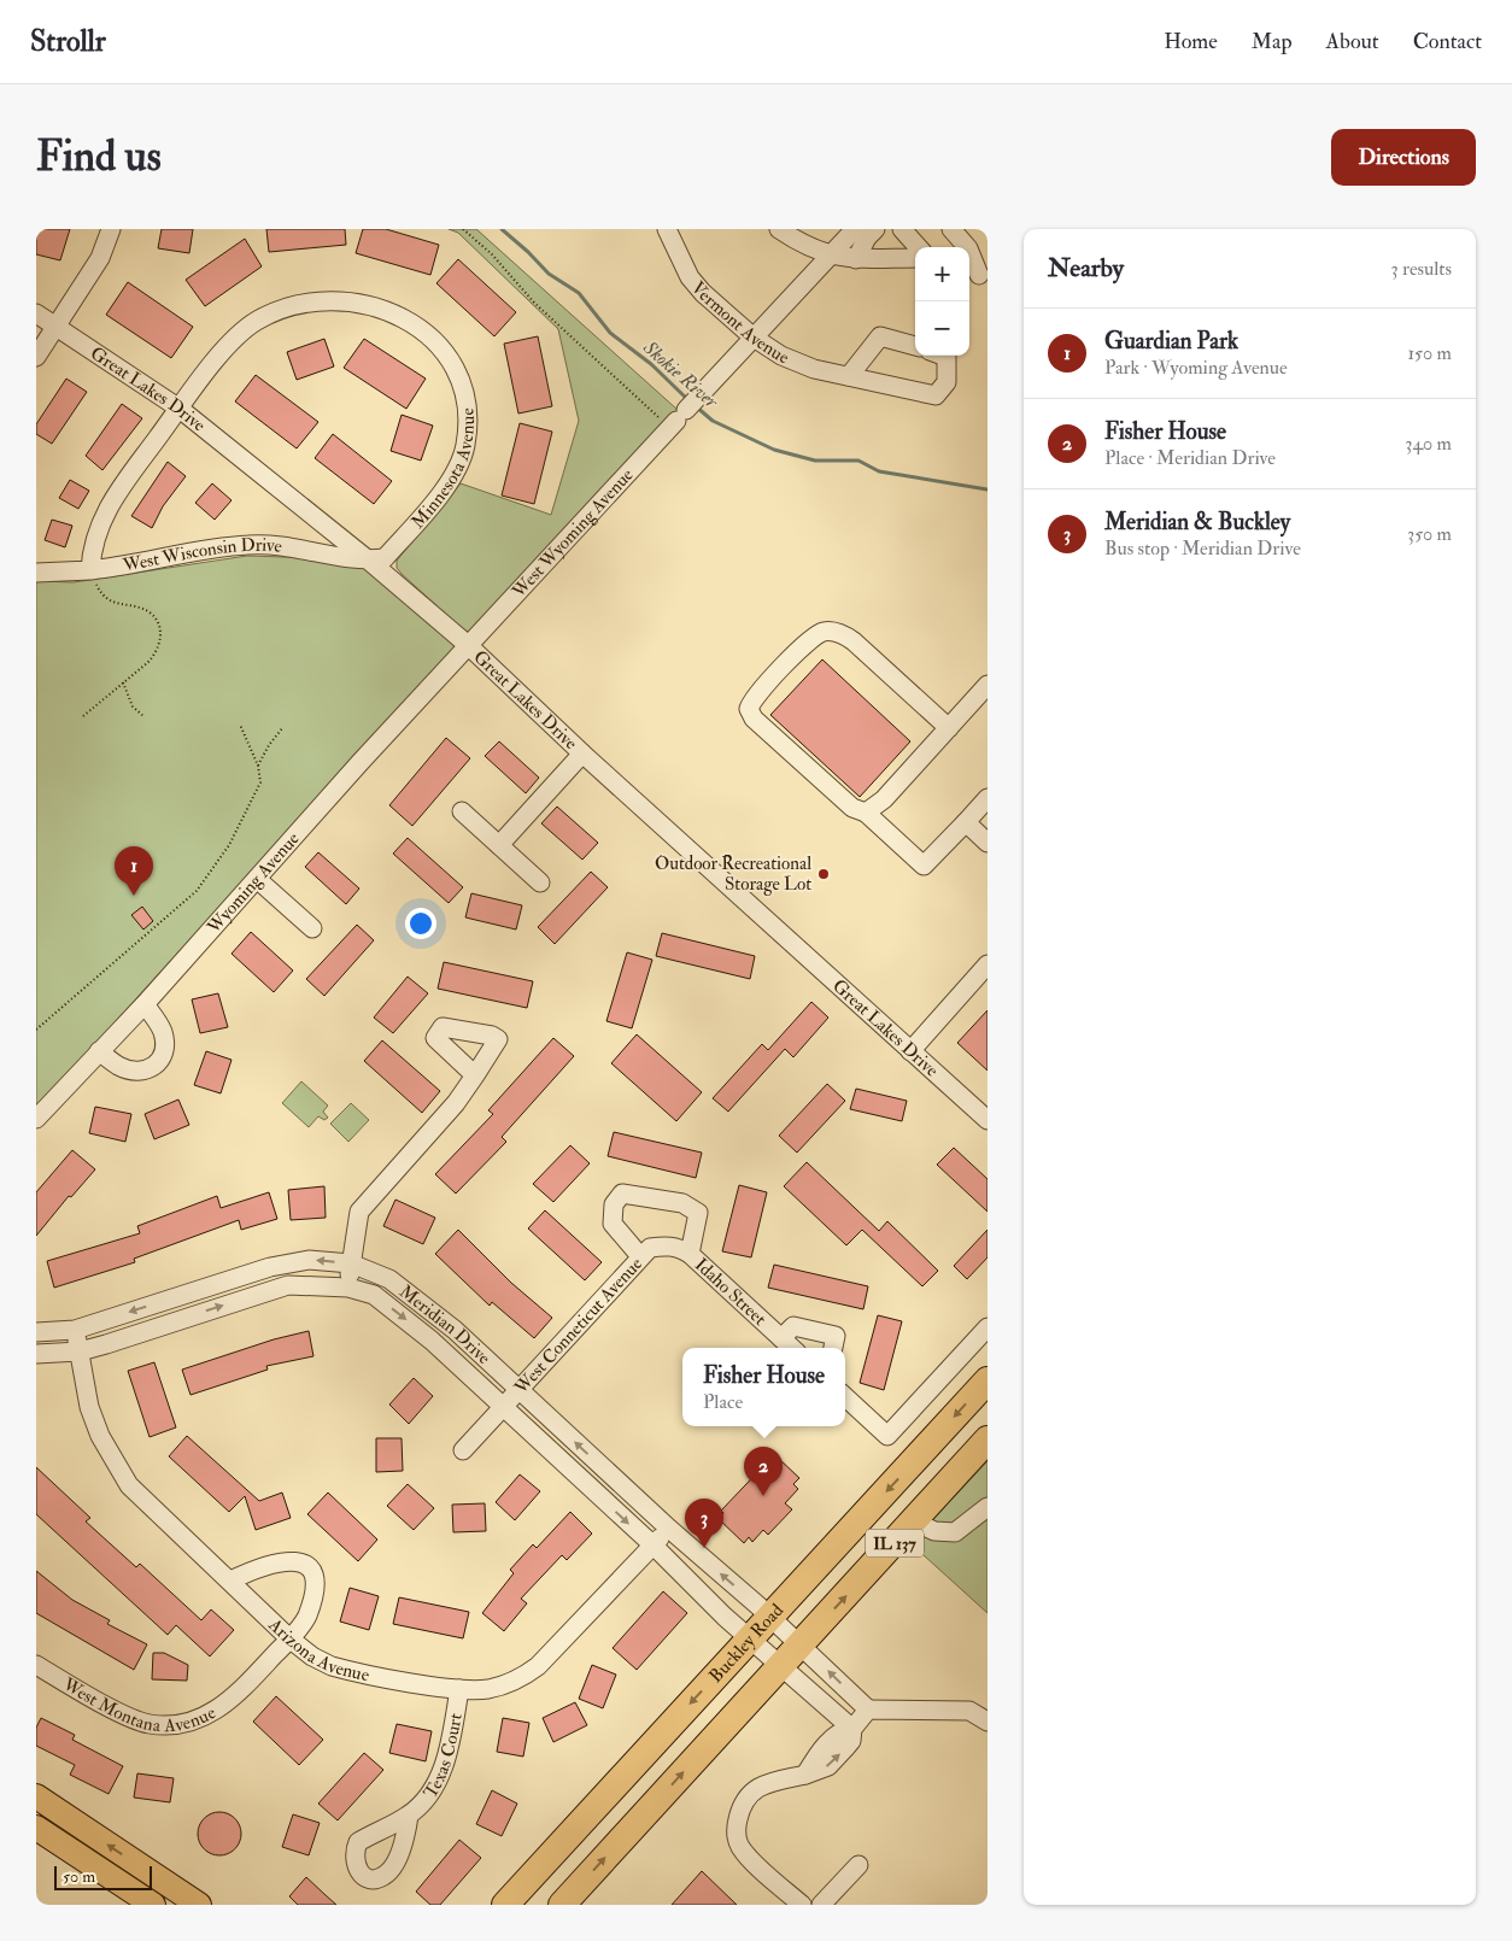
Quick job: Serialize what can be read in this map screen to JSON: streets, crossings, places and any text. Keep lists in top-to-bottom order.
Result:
{
  "streets": {
    "highway": ["IL 137", "Buckley Road"],
    "street": [
      "Vermont Avenue",
      "Great Lakes Drive",
      "Minnesota Avenue",
      "West Wyoming Avenue",
      "West Wisconsin Drive",
      "Wyoming Avenue",
      "Idaho Street",
      "Meridian Drive",
      "West Conneticut Avenue",
      "Arizona Avenue",
      "West Montana Avenue",
      "Texas Court"
    ]
  },
  "crossings": [
    ["Vermont Avenue", "West Wyoming Avenue"],
    ["Great Lakes Drive", "Minnesota Avenue"],
    ["Great Lakes Drive", "West Wyoming Avenue"],
    ["Great Lakes Drive", "West Wisconsin Drive"],
    ["Great Lakes Drive", "Wyoming Avenue"],
    ["Minnesota Avenue", "West Wisconsin Drive"],
    ["West Wyoming Avenue", "Wyoming Avenue"],
    ["Idaho Street", "West Conneticut Avenue"],
    ["Meridian Drive", "West Conneticut Avenue"],
    ["Meridian Drive", "IL 137"],
    ["Meridian Drive", "Buckley Road"],
    ["Meridian Drive", "Arizona Avenue"],
    ["Arizona Avenue", "West Montana Avenue"],
    ["Arizona Avenue", "Texas Court"]
  ],
  "water": ["Skokie River"],
  "places": ["Outdoor Recreational Storage Lot"],
  "scale_bar": "50 m",
  "page": {
    "header": "Strollr",
    "nav": [
      "Home",
      "Map",
      "About",
      "Contact"
    ],
    "buttons": "Directions",
    "title": "Find us",
    "heading": ["Nearby", "3 results"],
    "map_buttons": ["+", "−"],
    "list": [
      {
        "mark": "1",
        "name": "Guardian Park",
        "note": "Park · Wyoming Avenue",
        "value": "150 m"
      },
      {
        "mark": "2",
        "name": "Fisher House",
        "note": "Place · Meridian Drive",
        "value": "340 m"
      },
      {
        "mark": "3",
        "name": "Meridian & Buckley",
        "note": "Bus stop · Meridian Drive",
        "value": "350 m"
      }
    ],
    "pins": ["1", "2", "3"],
    "popup": ["Fisher House", "Place"],
    "scale": "50 m"
  }
}
